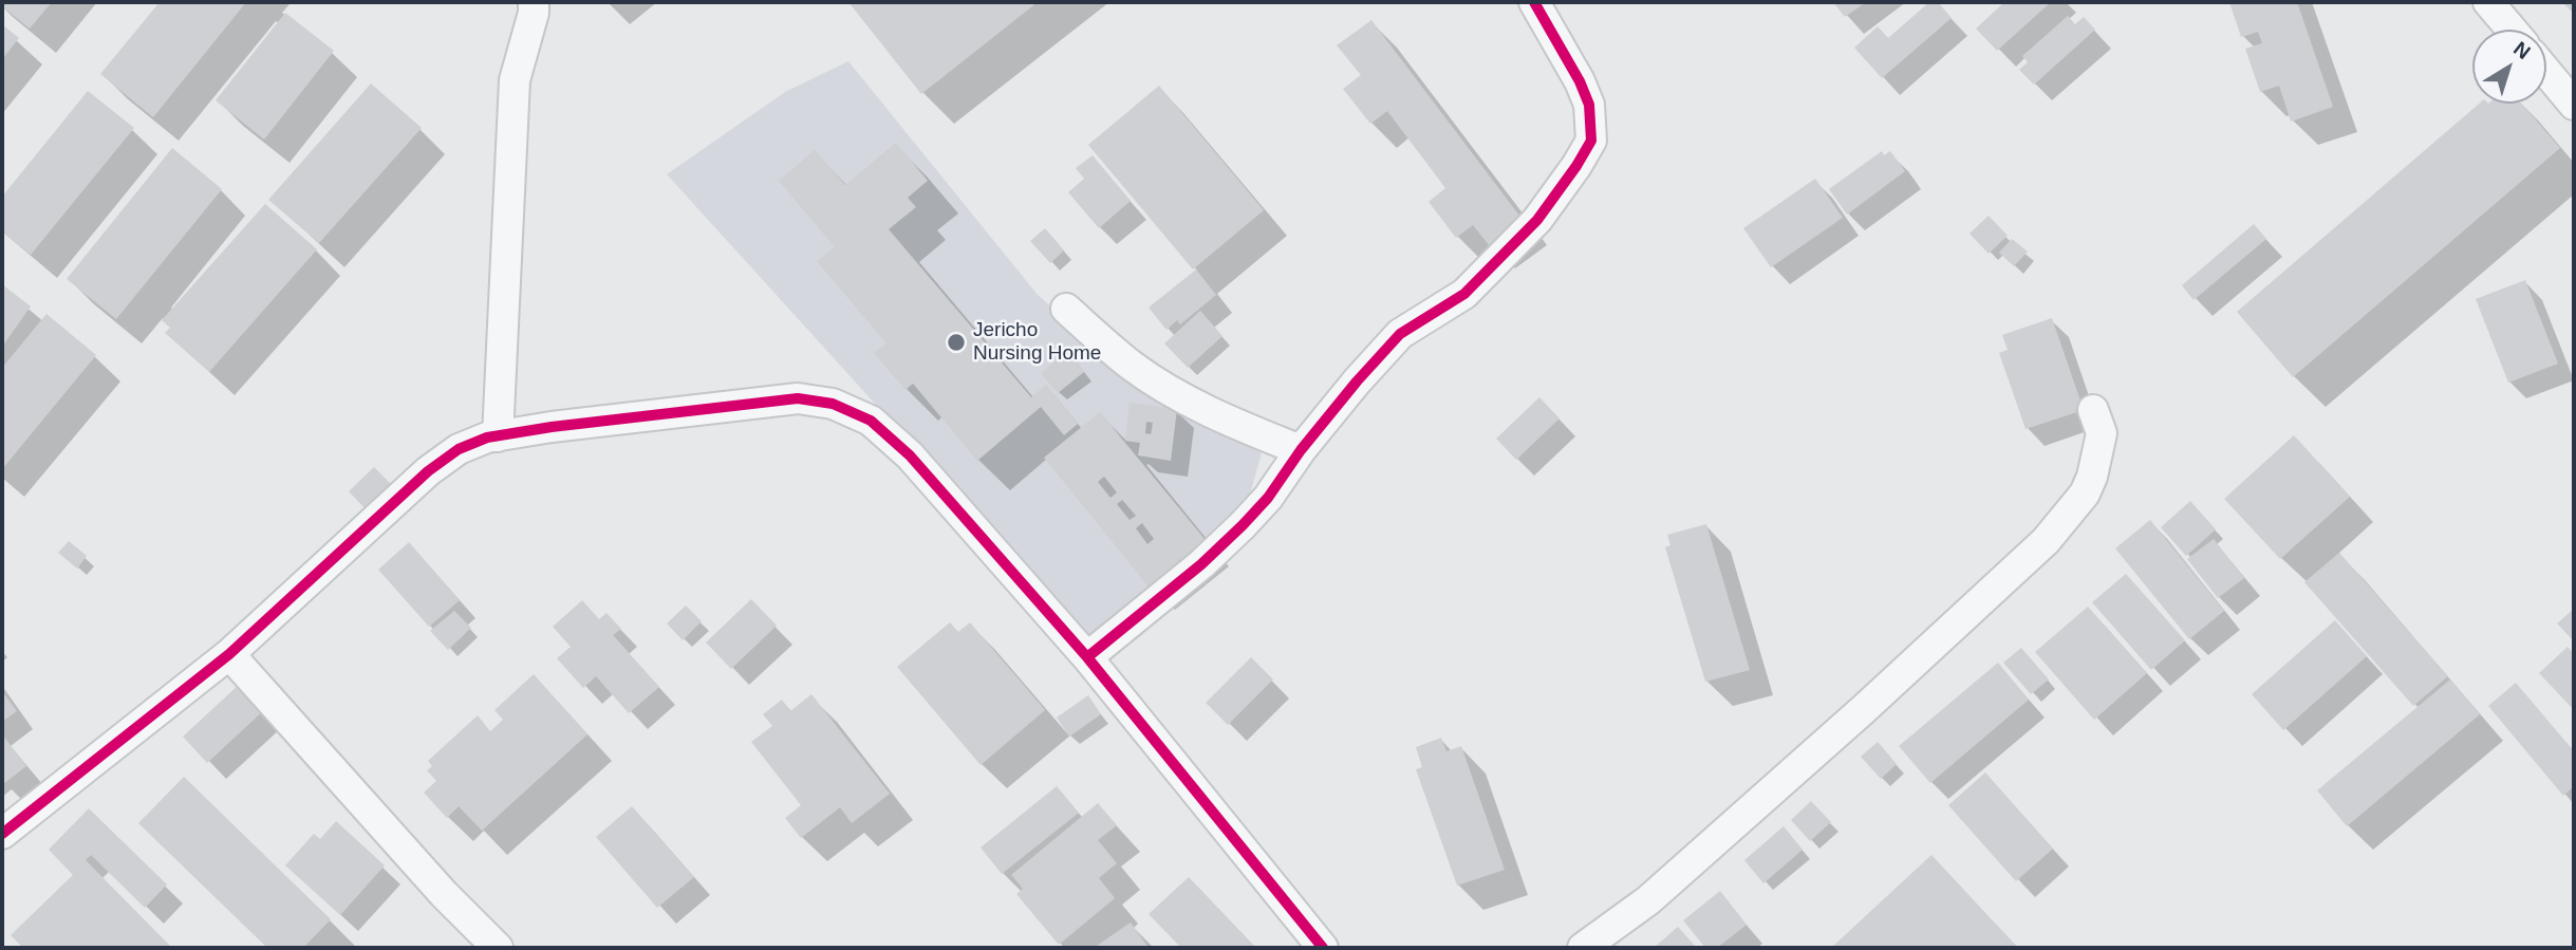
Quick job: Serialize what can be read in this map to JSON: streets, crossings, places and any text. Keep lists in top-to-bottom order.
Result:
{
  "places": ["Jericho Nursing Home"],
  "north": "top right"
}
